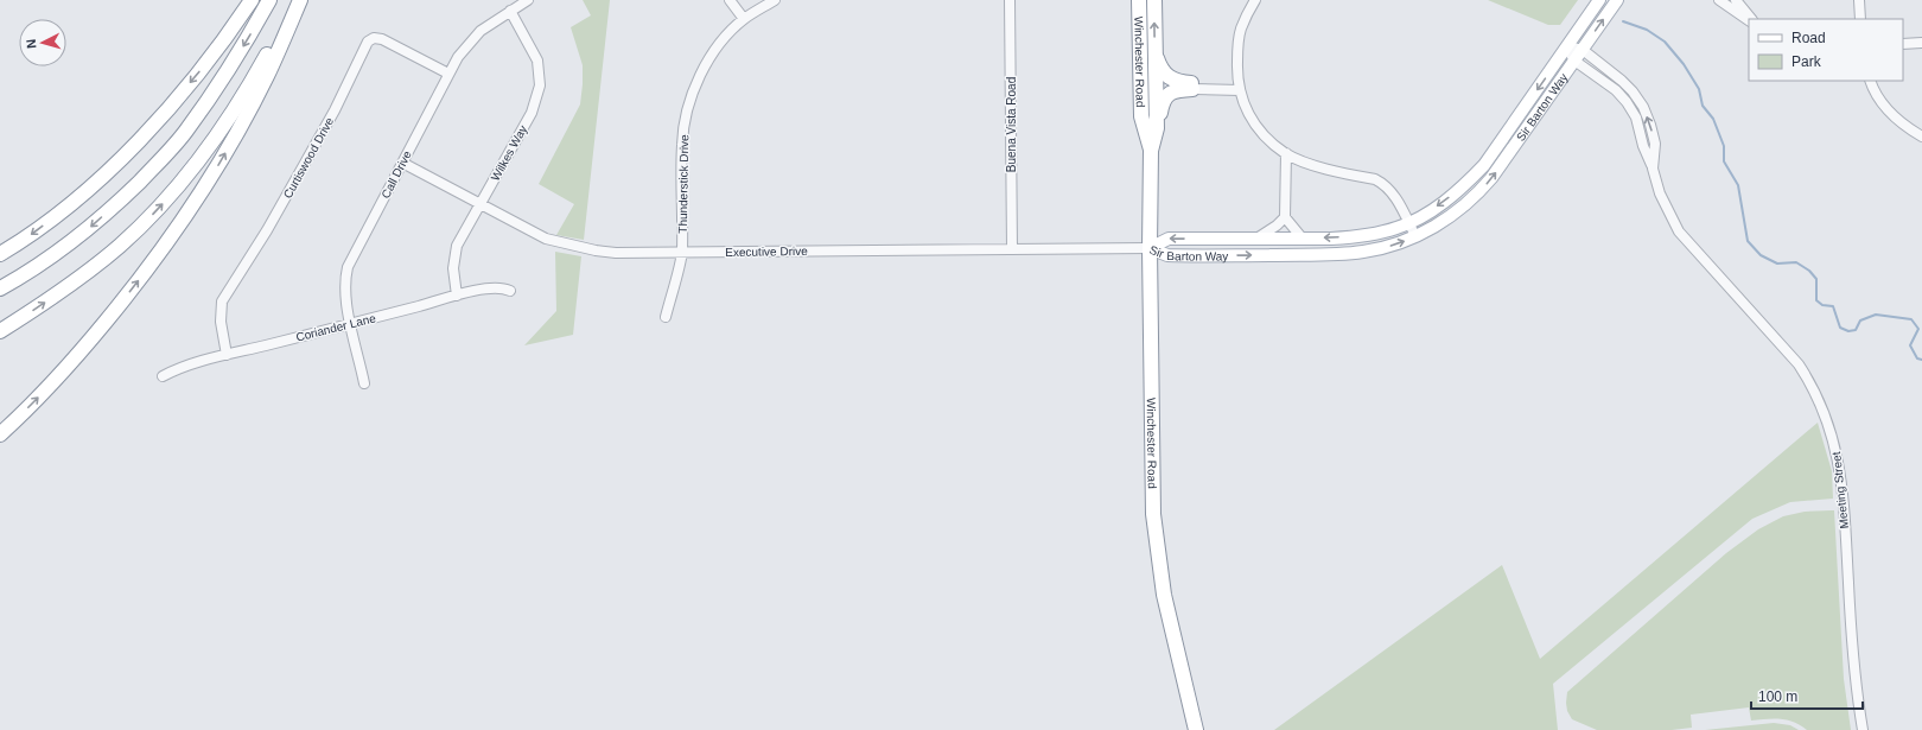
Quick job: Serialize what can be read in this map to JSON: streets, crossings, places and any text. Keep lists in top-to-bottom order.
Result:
{
  "streets": {
    "highway": ["Winchester Road"],
    "main road": ["Sir Barton Way"],
    "street": [
      "Buena Vista Road",
      "Wilkes Way",
      "Curtiswood Drive",
      "Call Drive",
      "Thunderstick Drive",
      "Executive Drive",
      "Coriander Lane",
      "Meeting Street"
    ]
  },
  "crossings": [
    ["Winchester Road", "Sir Barton Way"],
    ["Winchester Road", "Executive Drive"],
    ["Sir Barton Way", "Executive Drive"],
    ["Sir Barton Way", "Meeting Street"],
    ["Buena Vista Road", "Executive Drive"],
    ["Wilkes Way", "Call Drive"],
    ["Wilkes Way", "Executive Drive"],
    ["Wilkes Way", "Coriander Lane"],
    ["Curtiswood Drive", "Call Drive"],
    ["Curtiswood Drive", "Coriander Lane"],
    ["Call Drive", "Executive Drive"],
    ["Call Drive", "Coriander Lane"],
    ["Thunderstick Drive", "Executive Drive"]
  ],
  "legend": ["Road", "Park"],
  "scale_bar": "100 m",
  "north": "left"
}
